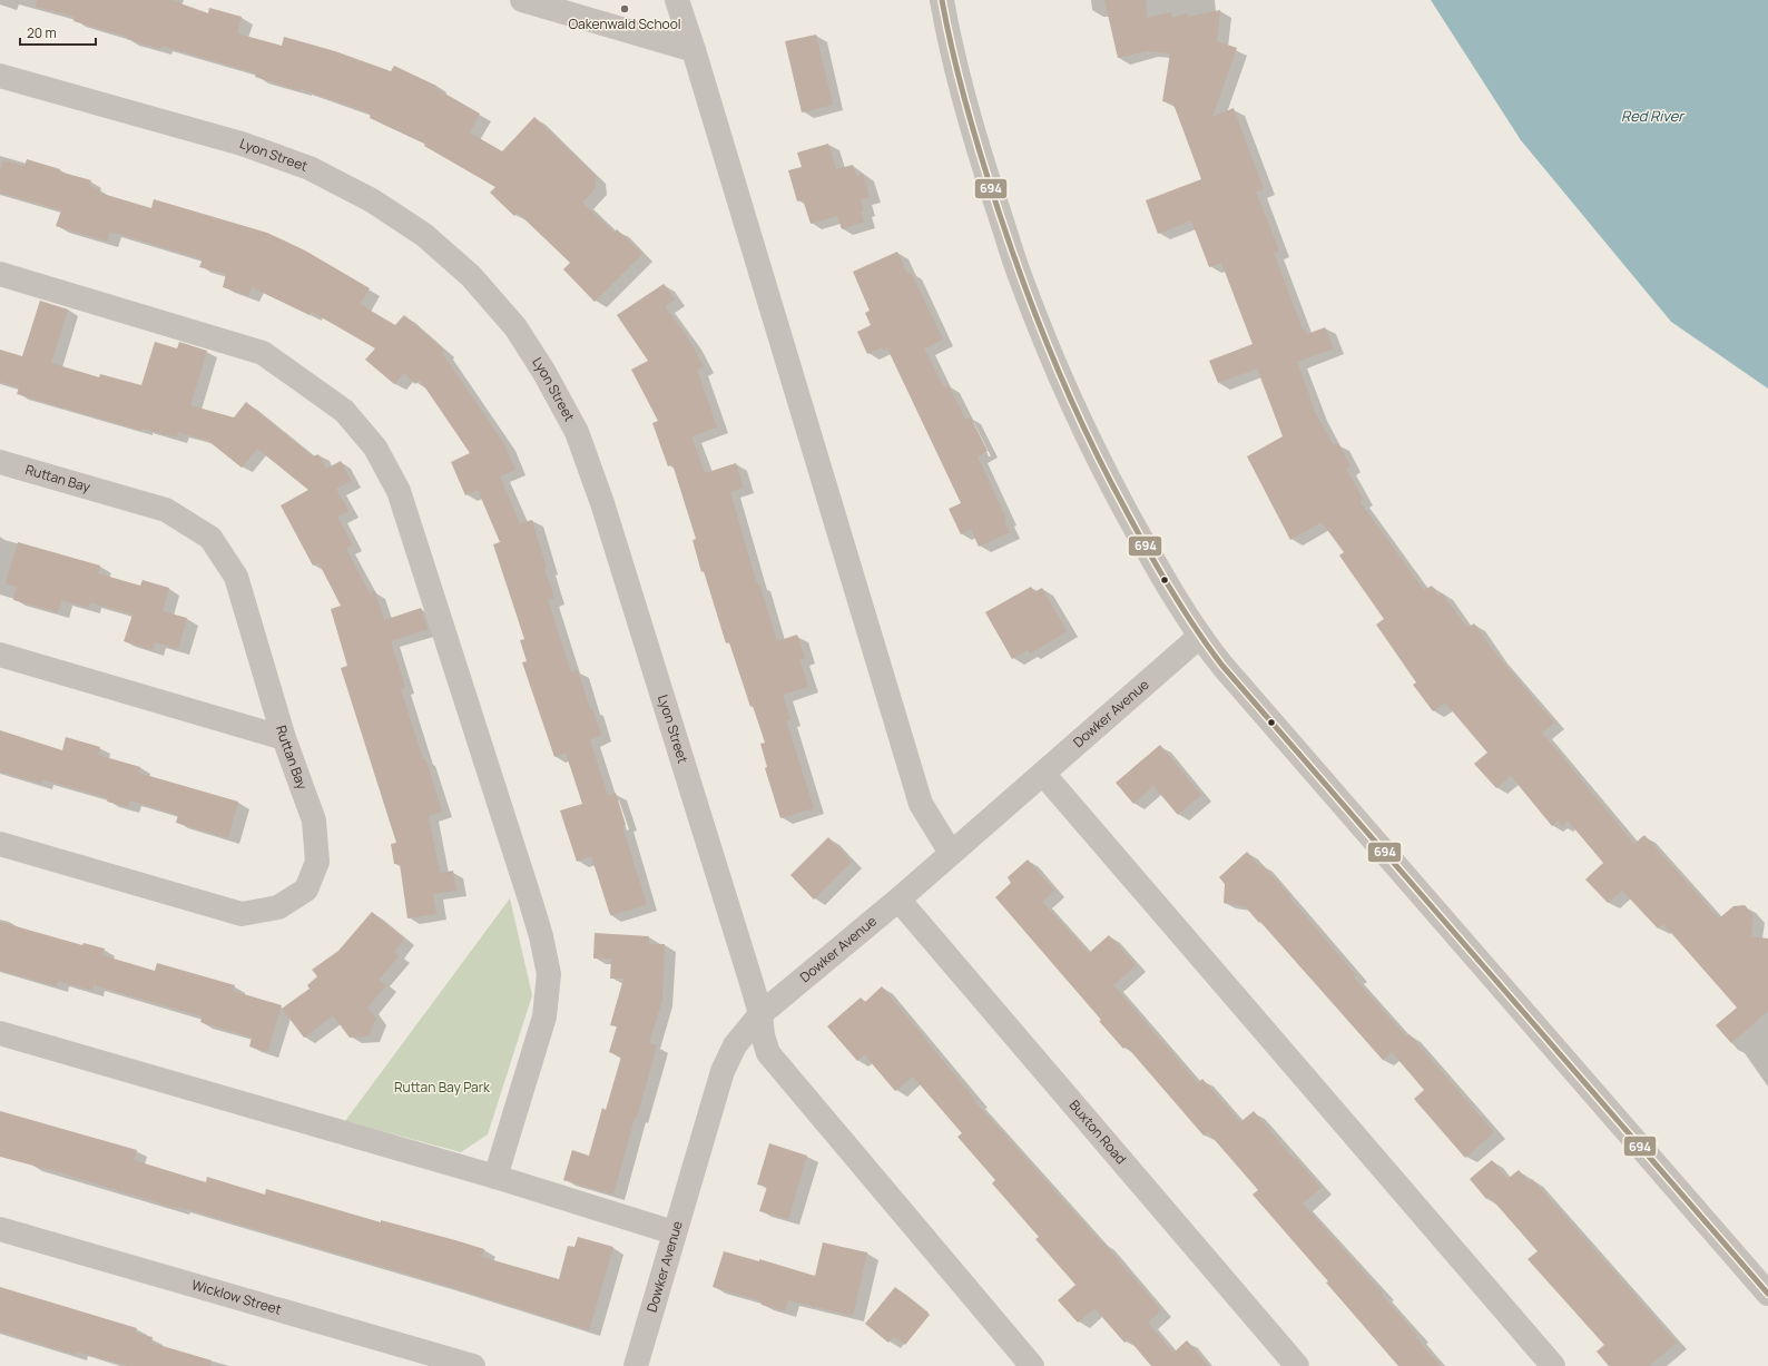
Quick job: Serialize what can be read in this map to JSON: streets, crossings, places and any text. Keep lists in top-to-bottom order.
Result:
{
  "streets": {
    "street": [
      "Lyon Street",
      "Ruttan Bay",
      "Dowker Avenue",
      "Buxton Road",
      "Wicklow Street"
    ]
  },
  "crossings": [
    ["Lyon Street", "Dowker Avenue"],
    ["Dowker Avenue", "Buxton Road"]
  ],
  "water": ["Red River"],
  "parks": ["Ruttan Bay Park"],
  "places": ["Oakenwald School"],
  "lines": ["transit line 694"],
  "scale_bar": "20 m"
}
